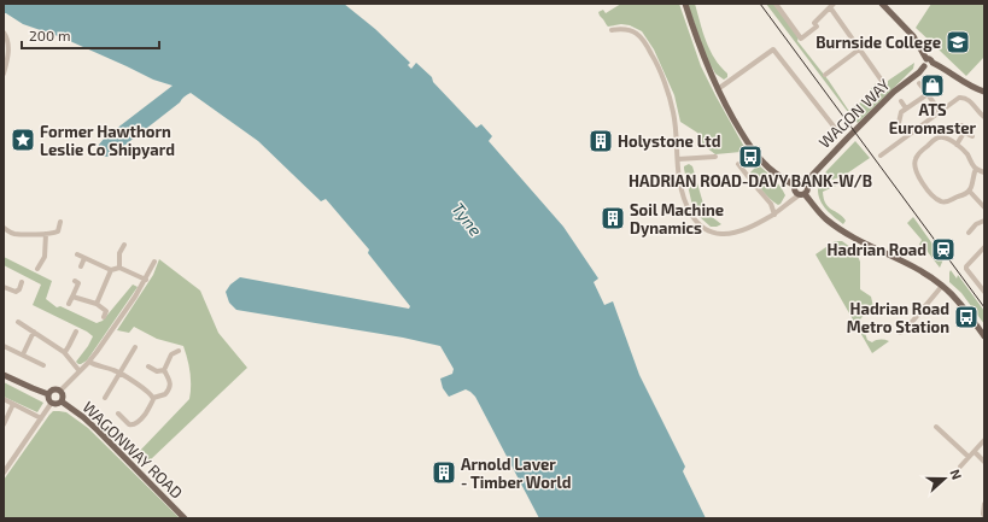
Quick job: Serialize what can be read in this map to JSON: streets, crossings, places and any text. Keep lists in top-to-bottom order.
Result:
{
  "streets": {
    "main road": ["WAGON WAY", "WAGONWAY ROAD"]
  },
  "water": ["Tyne"],
  "places": {
    "school or university": ["Burnside College"],
    "shop": ["ATS Euromaster"],
    "place": ["Former Hawthorn Leslie Co Shipyard"],
    "building": ["Holystone Ltd", "Soil Machine Dynamics", "Arnold Laver - Timber World"],
    "bus stop": ["HADRIAN ROAD-DAVY BANK-W/B", "Hadrian Road Metro Station"],
    "station": ["Hadrian Road"]
  },
  "scale_bar": "200 m",
  "north": "right"
}
